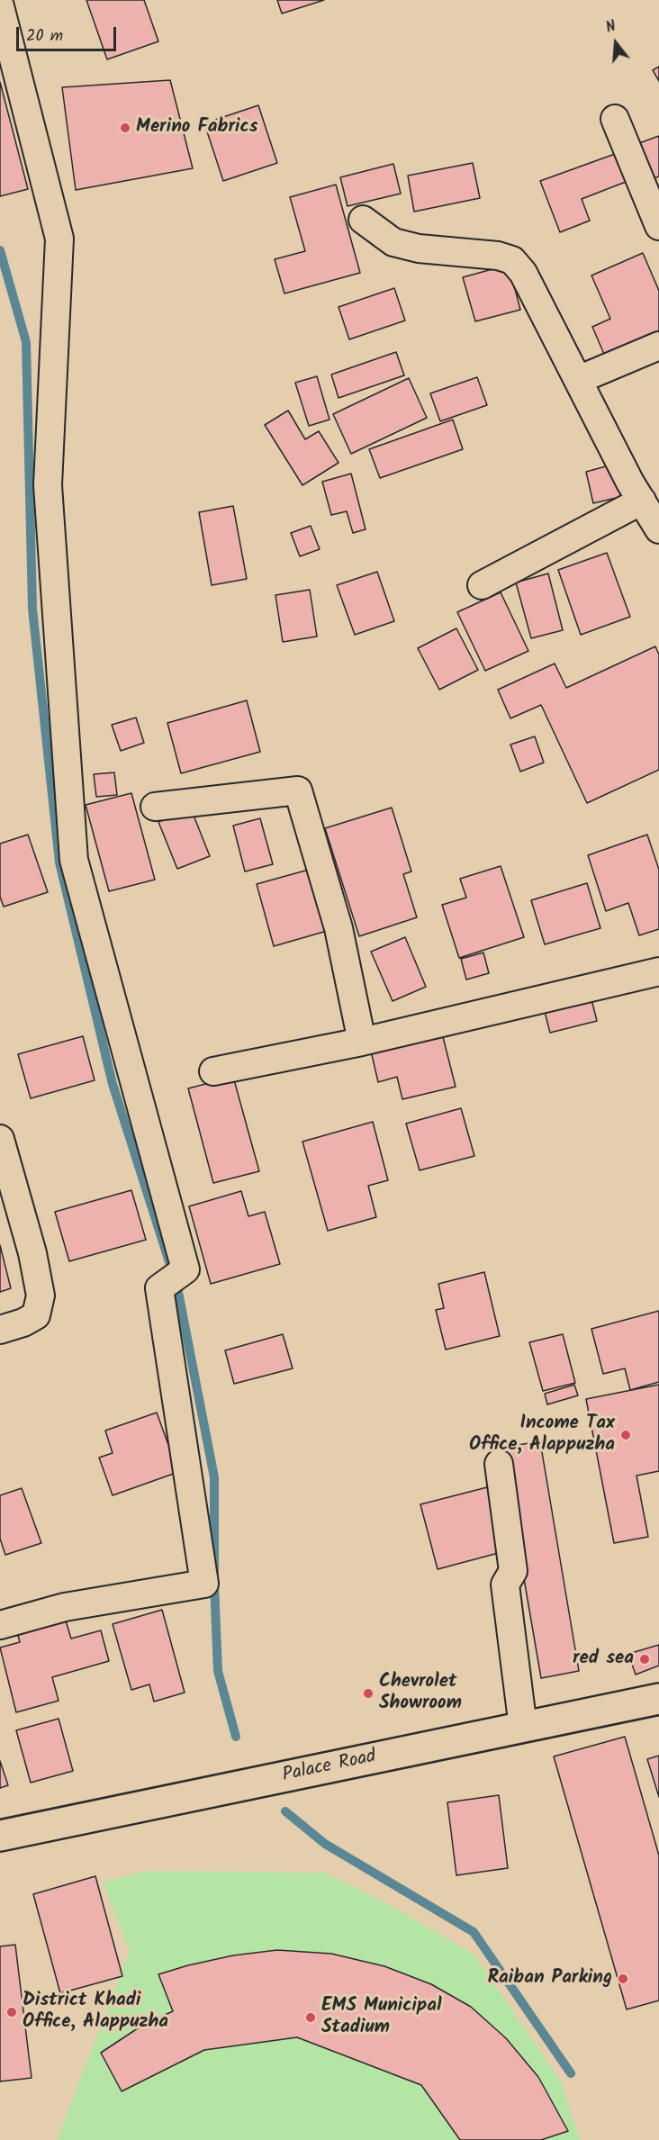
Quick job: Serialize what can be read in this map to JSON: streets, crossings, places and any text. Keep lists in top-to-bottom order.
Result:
{
  "streets": {
    "main road": ["Palace Road"]
  },
  "places": [
    "Merino Fabrics",
    "Income Tax Office, Alappuzha",
    "red sea",
    "Chevrolet Showroom",
    "Raiban Parking",
    "District Khadi Office, Alappuzha",
    "EMS Municipal Stadium"
  ],
  "scale_bar": "20 m",
  "north": "top"
}
